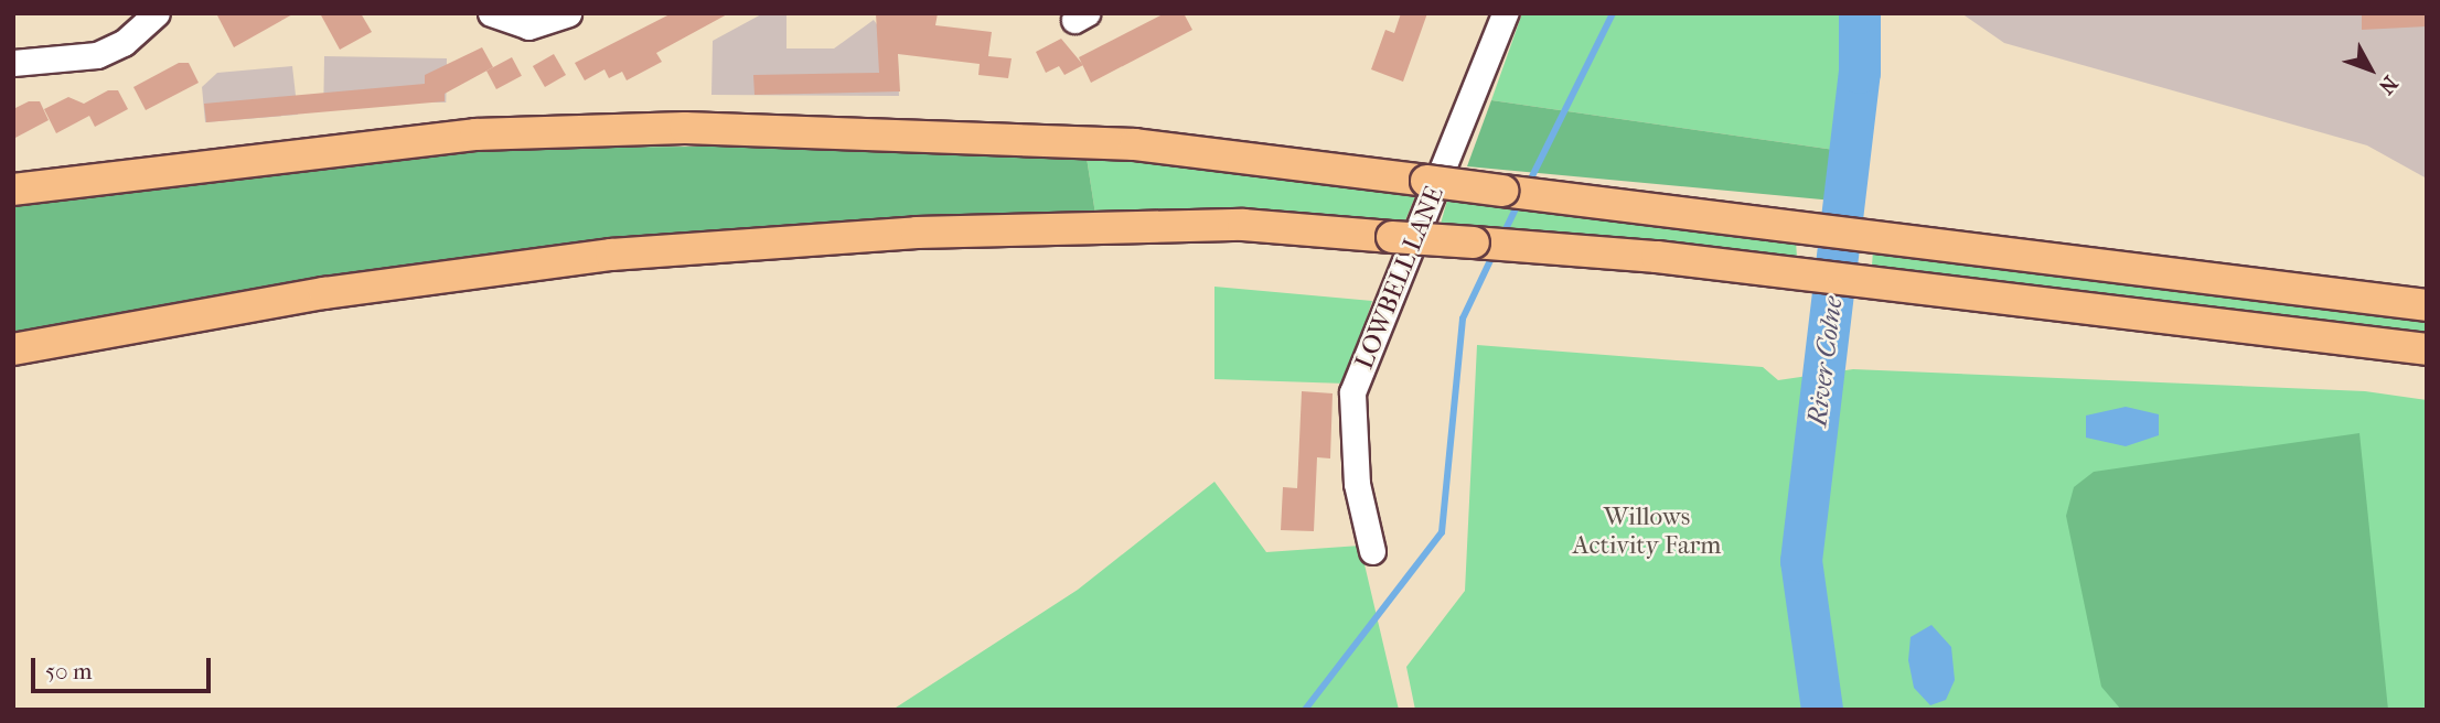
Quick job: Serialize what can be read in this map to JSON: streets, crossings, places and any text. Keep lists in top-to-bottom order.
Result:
{
  "streets": {
    "street": ["LOWBELL LANE"]
  },
  "water": ["River Colne"],
  "parks": ["Willows Activity Farm"],
  "scale_bar": "50 m",
  "north": "bottom right"
}
